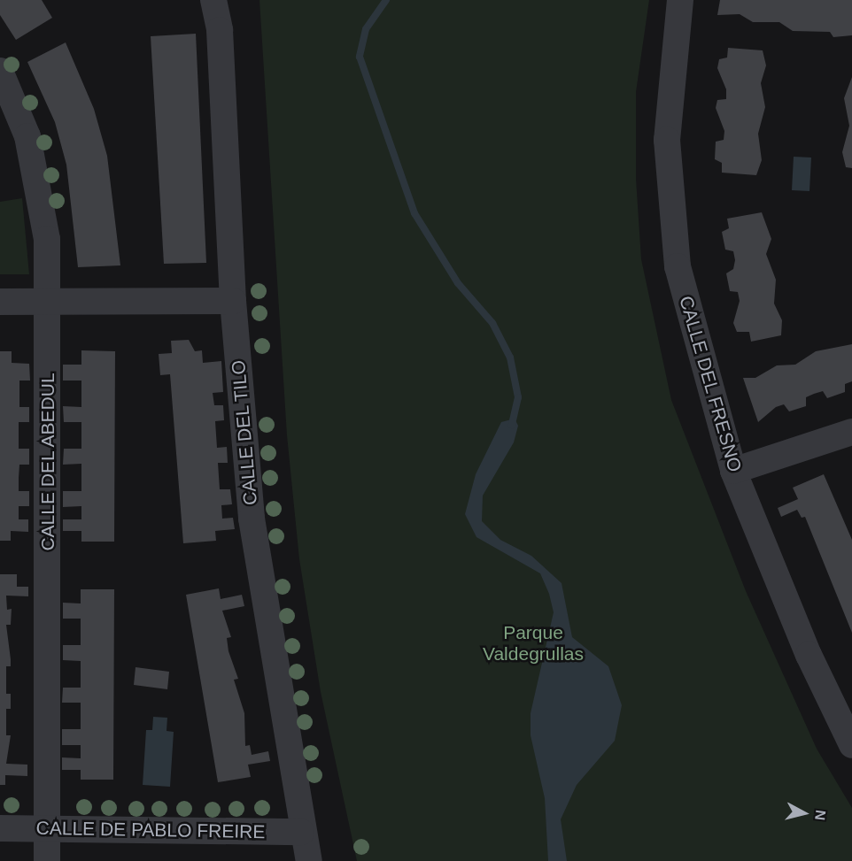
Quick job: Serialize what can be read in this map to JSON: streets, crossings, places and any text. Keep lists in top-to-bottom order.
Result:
{
  "streets": {
    "street": [
      "CALLE DEL FRESNO",
      "CALLE DEL TILO",
      "CALLE DEL ABEDUL",
      "CALLE DE PABLO FREIRE"
    ]
  },
  "crossings": [
    ["CALLE DEL TILO", "CALLE DE PABLO FREIRE"],
    ["CALLE DEL ABEDUL", "CALLE DE PABLO FREIRE"]
  ],
  "parks": ["Parque Valdegrullas"],
  "north": "right"
}
